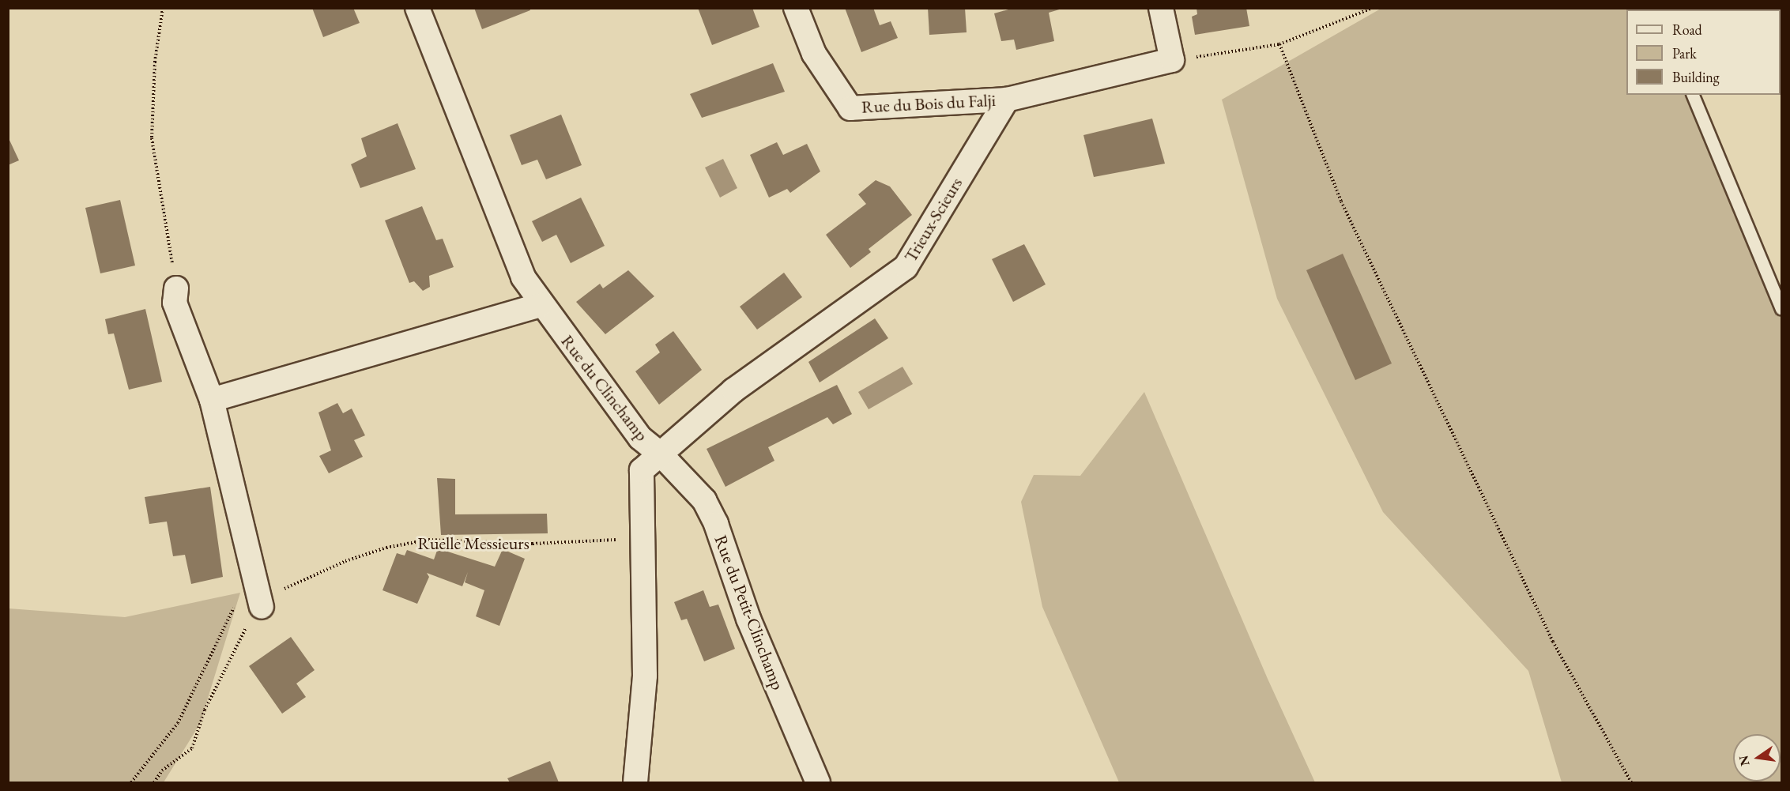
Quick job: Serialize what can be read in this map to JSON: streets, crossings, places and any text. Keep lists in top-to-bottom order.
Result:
{
  "streets": {
    "street": [
      "Rue du Bois du Falji",
      "Trieux-Scieurs",
      "Rue du Clinchamp",
      "Rue du Petit-Clinchamp"
    ],
    "path": ["Ruelle Messieurs"]
  },
  "crossings": [
    ["Rue du Bois du Falji", "Trieux-Scieurs"],
    ["Trieux-Scieurs", "Rue du Clinchamp"],
    ["Trieux-Scieurs", "Rue du Petit-Clinchamp"],
    ["Rue du Clinchamp", "Ruelle Messieurs"],
    ["Rue du Clinchamp", "Rue du Petit-Clinchamp"]
  ],
  "legend": ["Road", "Park", "Building"],
  "north": "left"
}
